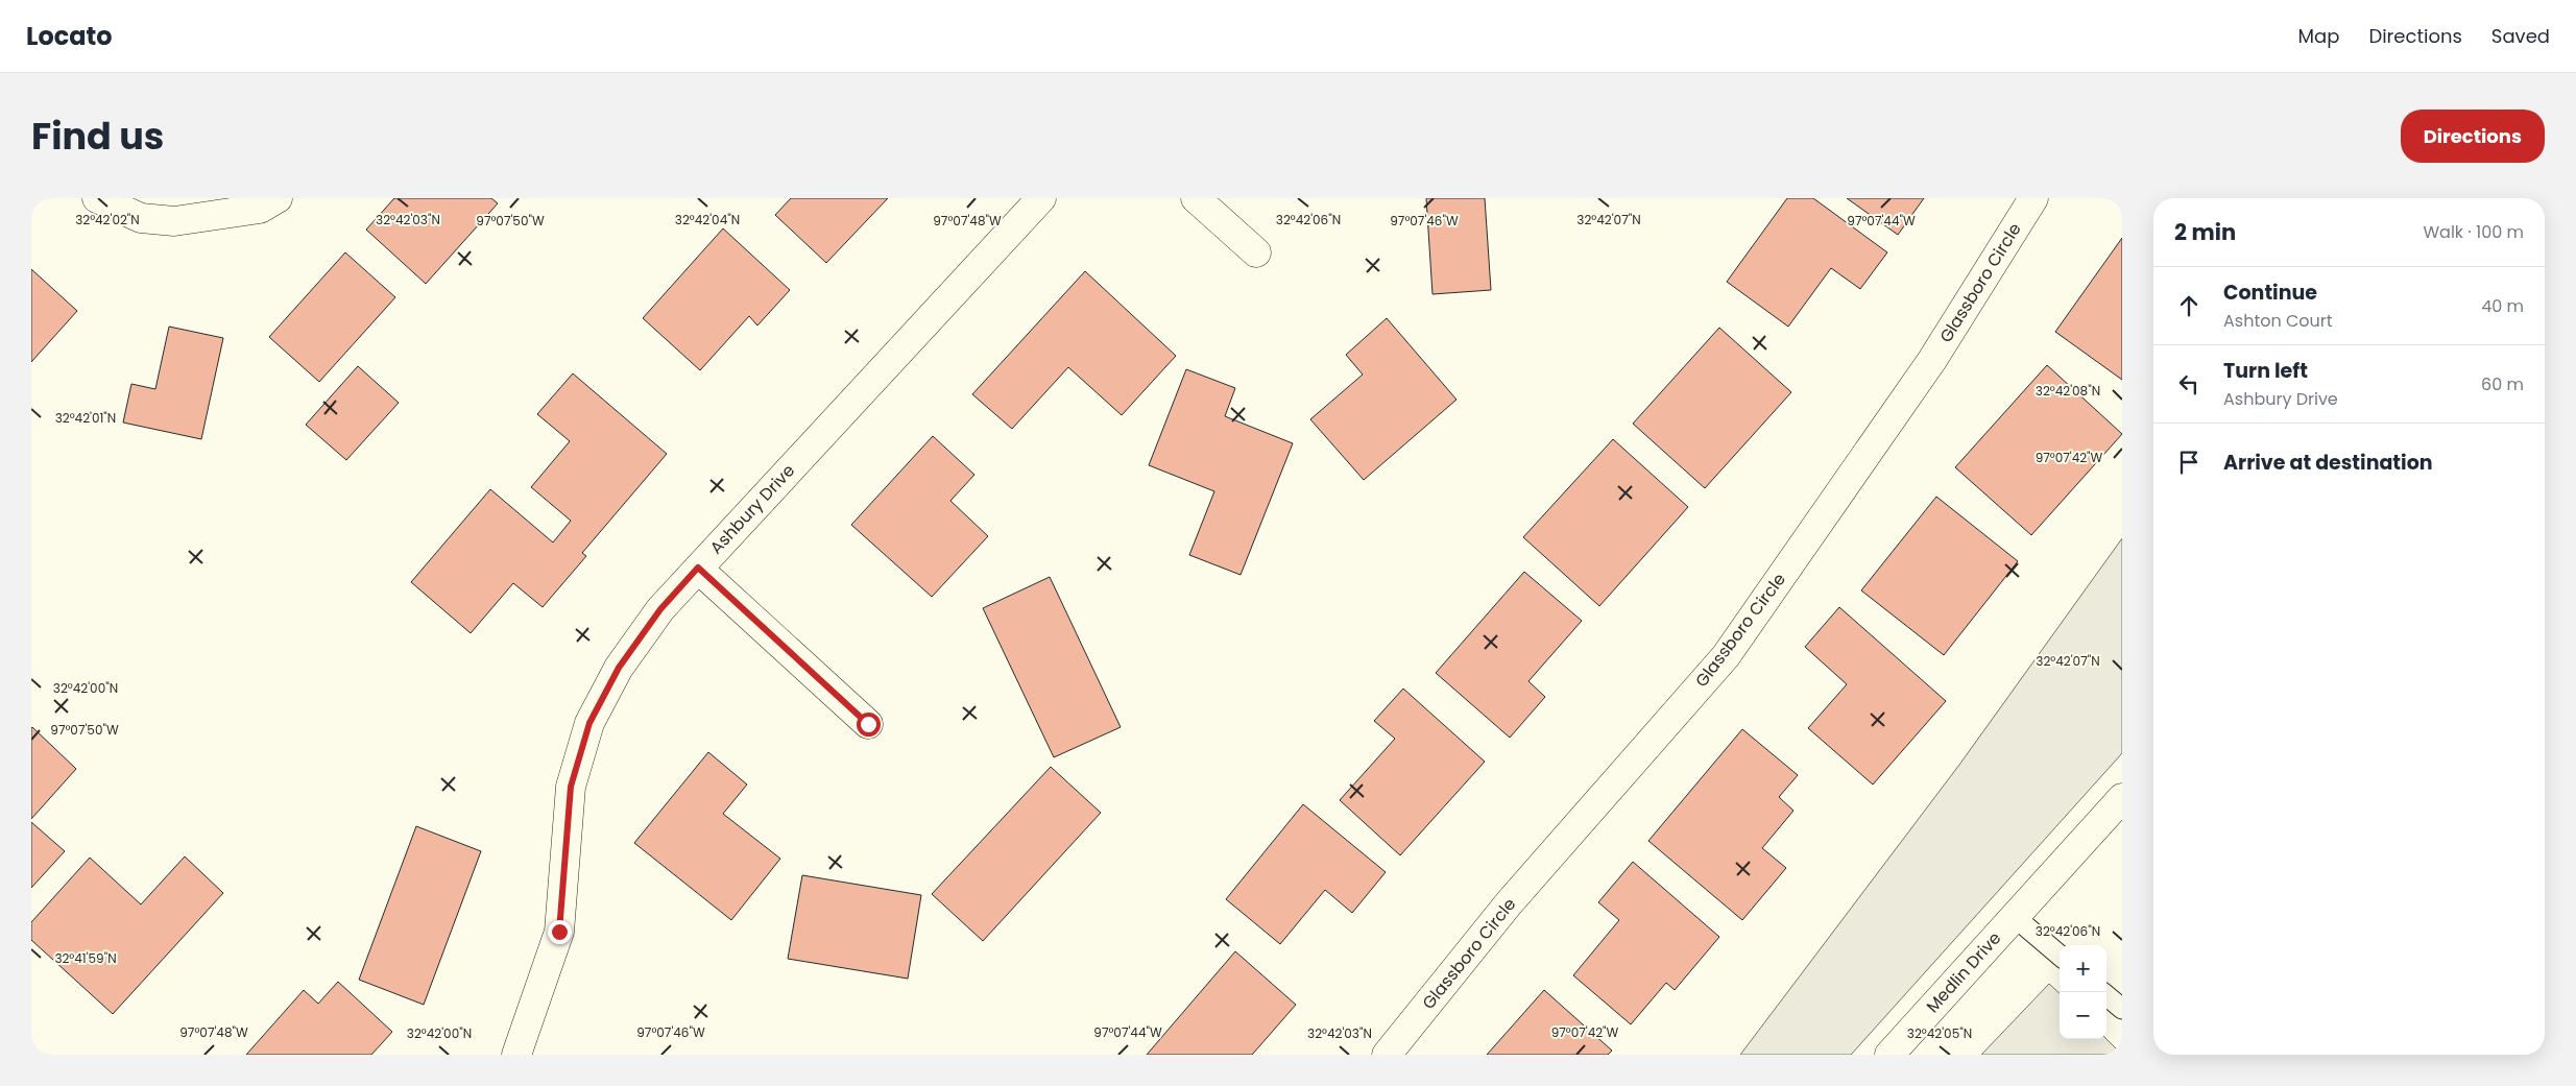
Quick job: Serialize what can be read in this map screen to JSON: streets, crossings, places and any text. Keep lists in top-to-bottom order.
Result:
{
  "streets": {
    "street": ["Glassboro Circle", "Ashbury Drive", "Medlin Drive"]
  },
  "page": {
    "header": "Locato",
    "nav": ["Map", "Directions", "Saved"],
    "title": "Find us",
    "buttons": "Directions",
    "heading": ["2 min", "Walk · 100 m"],
    "list": [
      ["Continue", "Ashton Court", "40 m"],
      ["Turn left", "Ashbury Drive", "60 m"],
      "Arrive at destination"
    ],
    "map_buttons": ["+", "−"]
  },
  "coordinates": [
    "32°42'02\"N",
    "32°42'03\"N",
    "32°42'04\"N",
    "32°42'06\"N",
    "32°42'07\"N",
    "97°07'50\"W",
    "97°07'48\"W",
    "97°07'46\"W",
    "97°07'44\"W",
    "32°42'08\"N",
    "32°42'01\"N",
    "97°07'42\"W",
    "32°42'00\"N",
    "32°41'59\"N",
    "32°42'05\"N"
  ]
}
